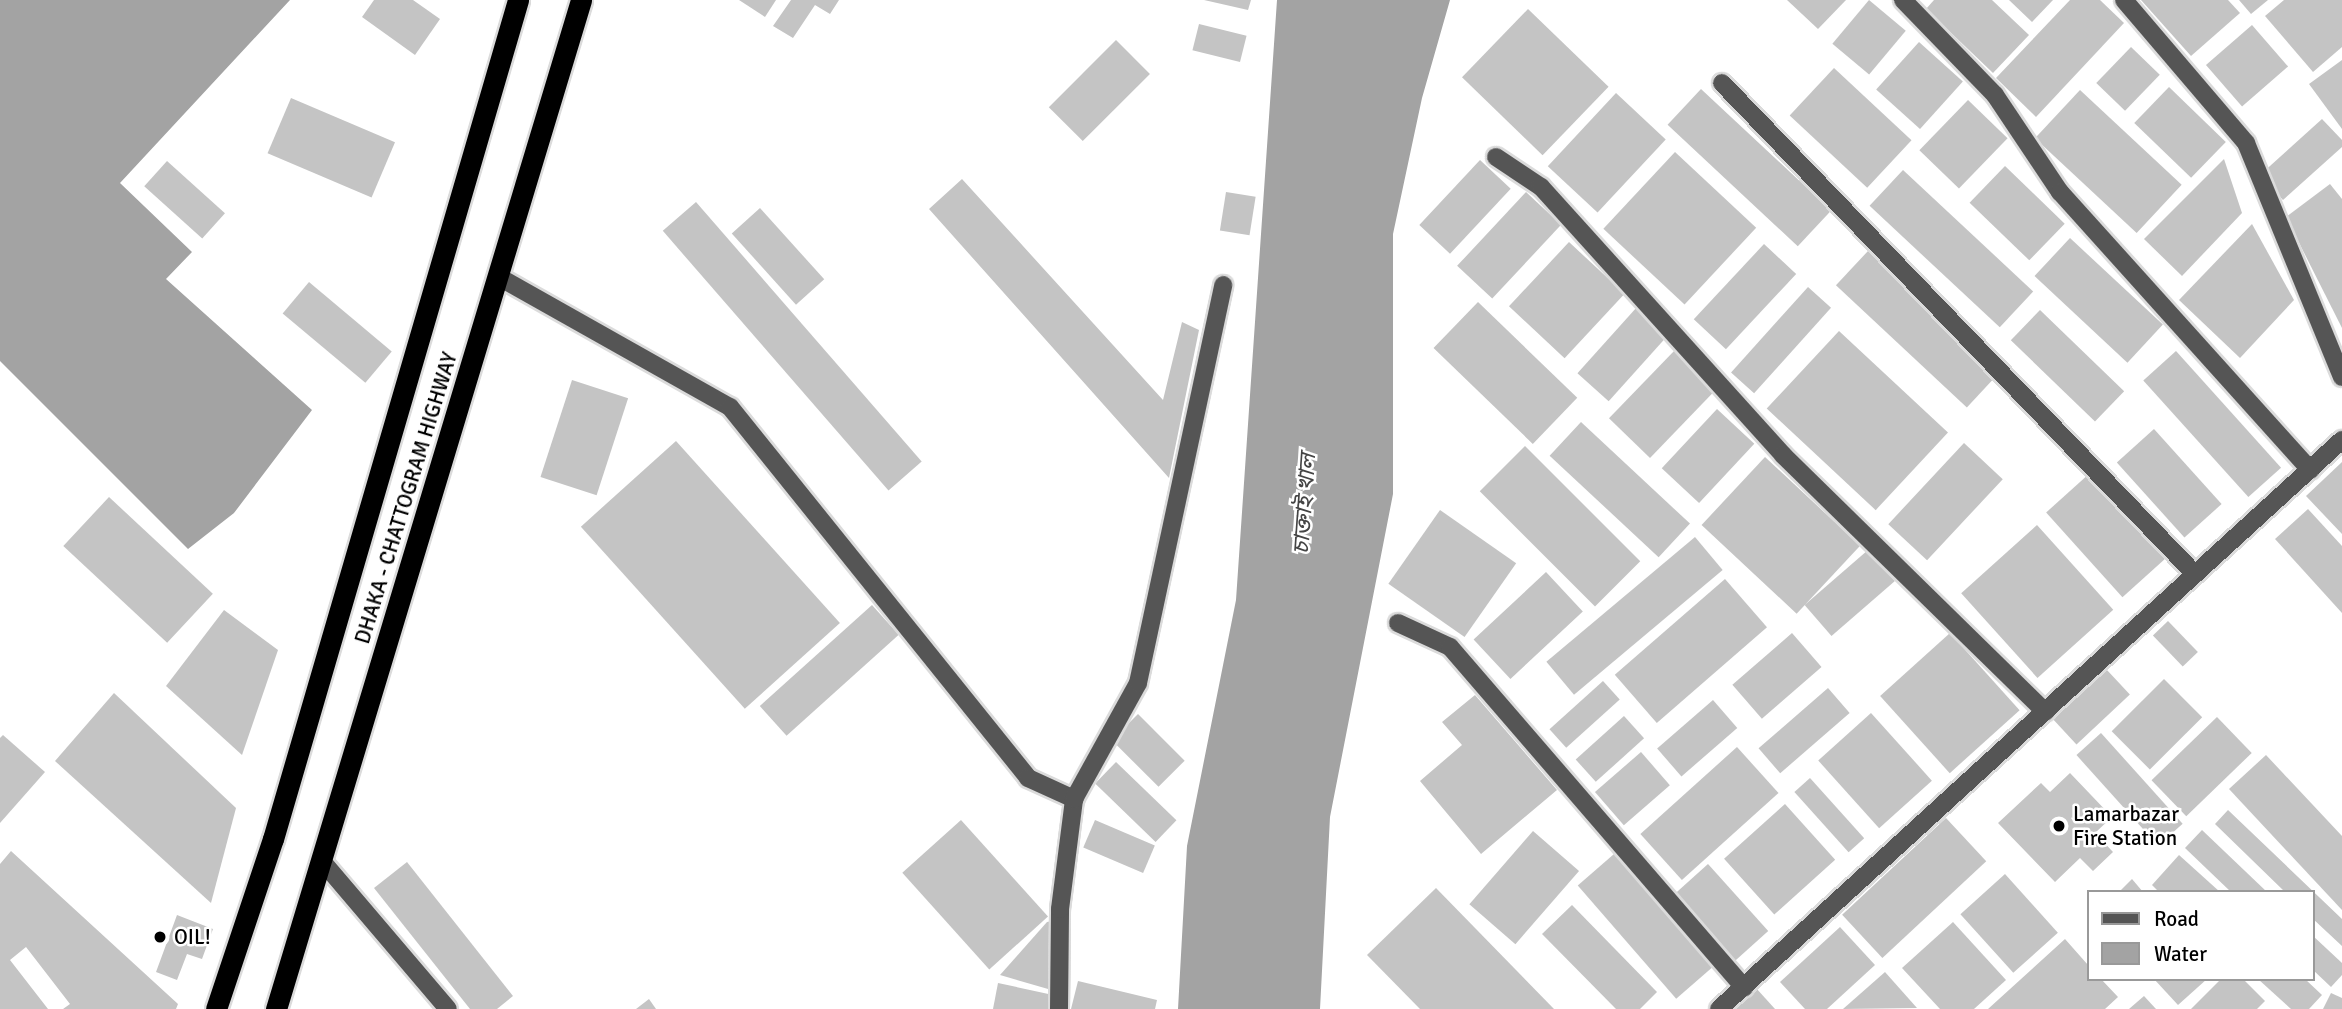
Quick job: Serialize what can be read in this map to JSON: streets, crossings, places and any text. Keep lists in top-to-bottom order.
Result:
{
  "streets": {
    "highway": ["DHAKA - CHATTOGRAM HIGHWAY"]
  },
  "water": ["চাক্তাই খাল"],
  "places": ["Lamarbazar Fire Station", "OIL!"],
  "legend": ["Road", "Water"]
}
